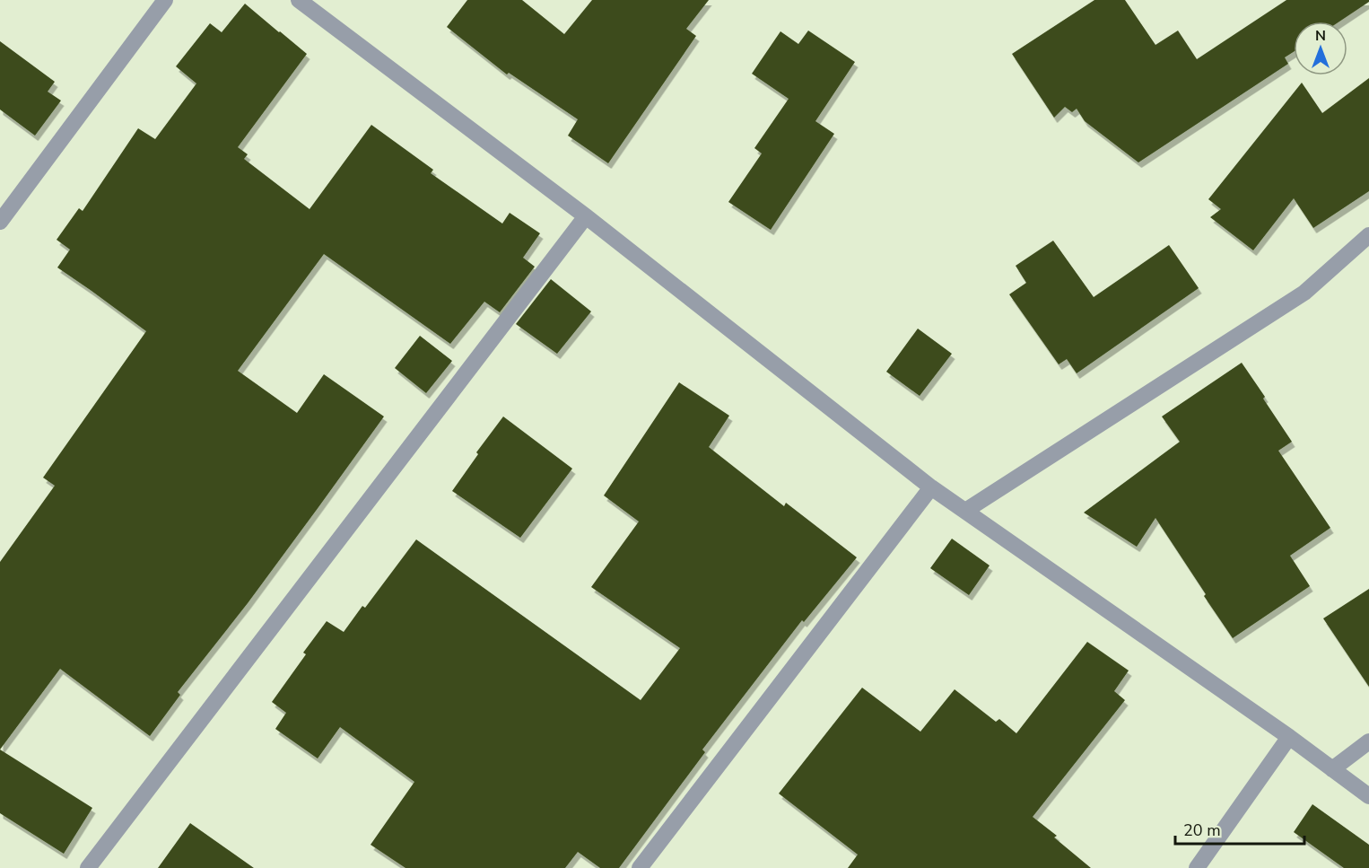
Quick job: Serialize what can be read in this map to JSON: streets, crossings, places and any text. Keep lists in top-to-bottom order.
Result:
{
  "scale_bar": "20 m",
  "north": "top"
}
